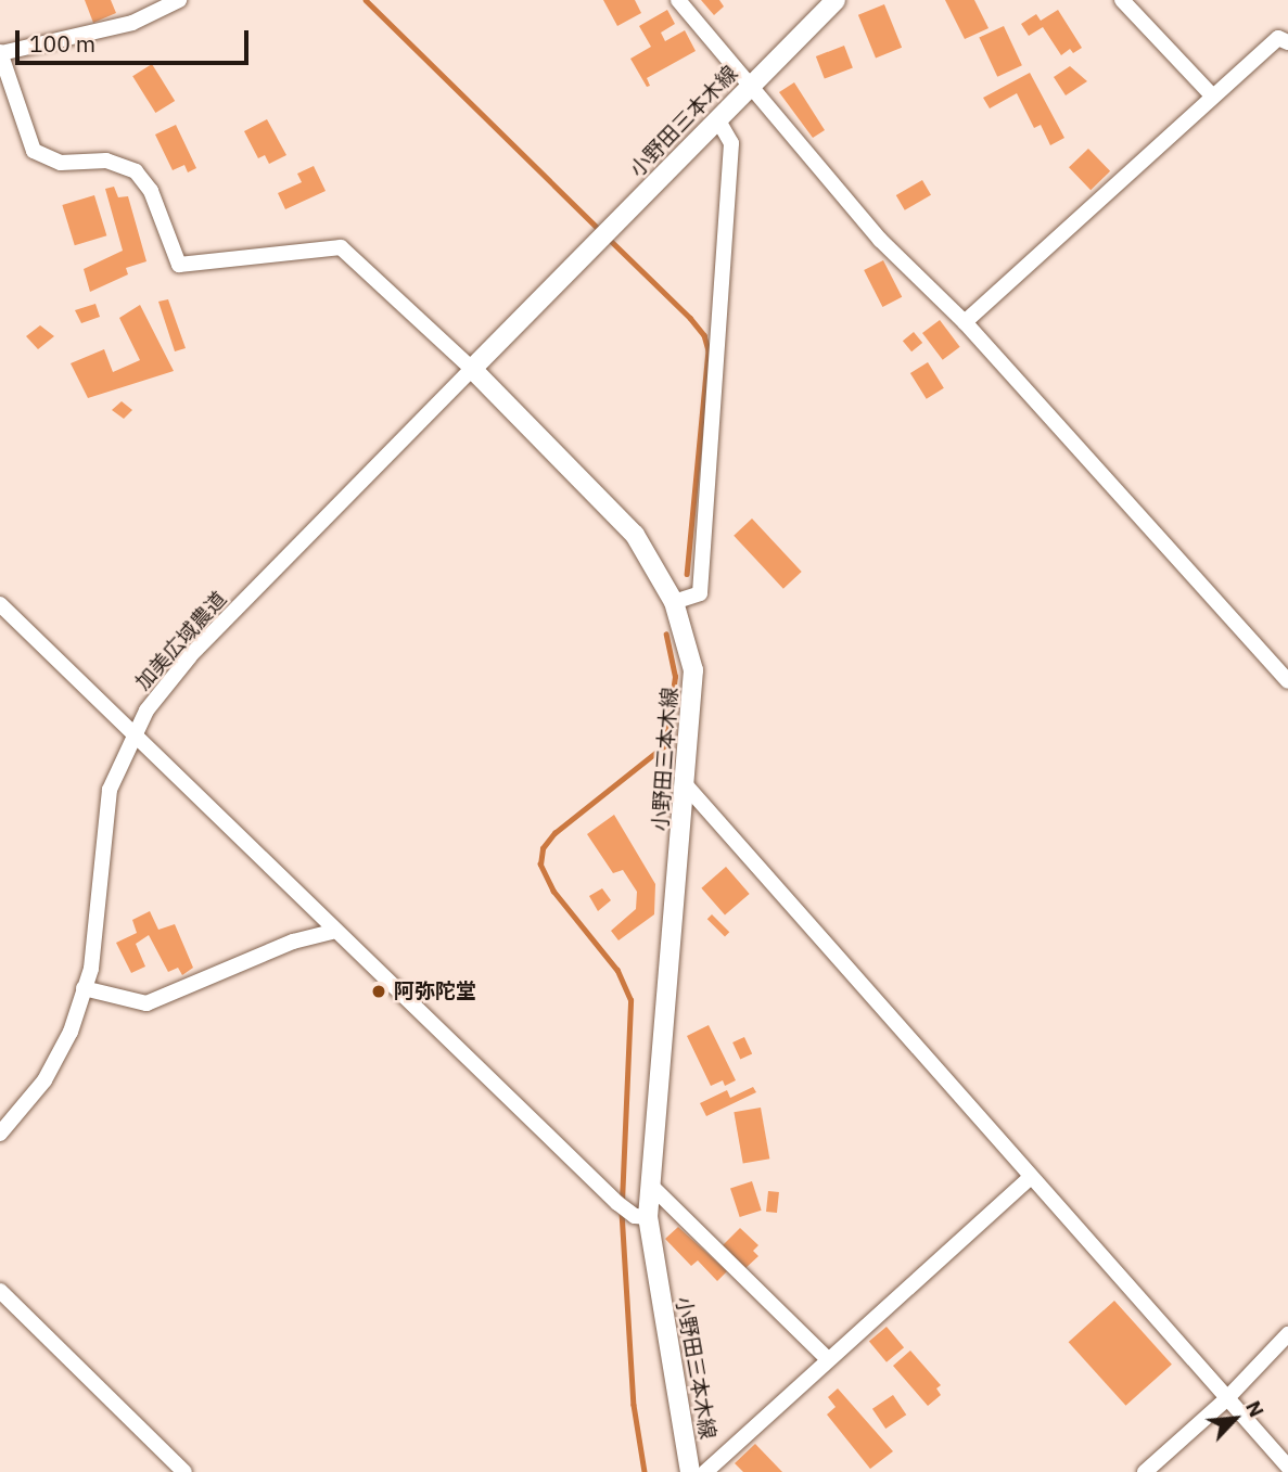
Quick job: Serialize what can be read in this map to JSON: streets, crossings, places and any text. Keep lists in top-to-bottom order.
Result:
{
  "streets": {
    "main road": ["小野田三本木線"],
    "street": ["加美広域農道"]
  },
  "crossings": [
    ["小野田三本木線", "加美広域農道"]
  ],
  "places": ["阿弥陀堂"],
  "scale_bar": "100 m",
  "north": "top right"
}
